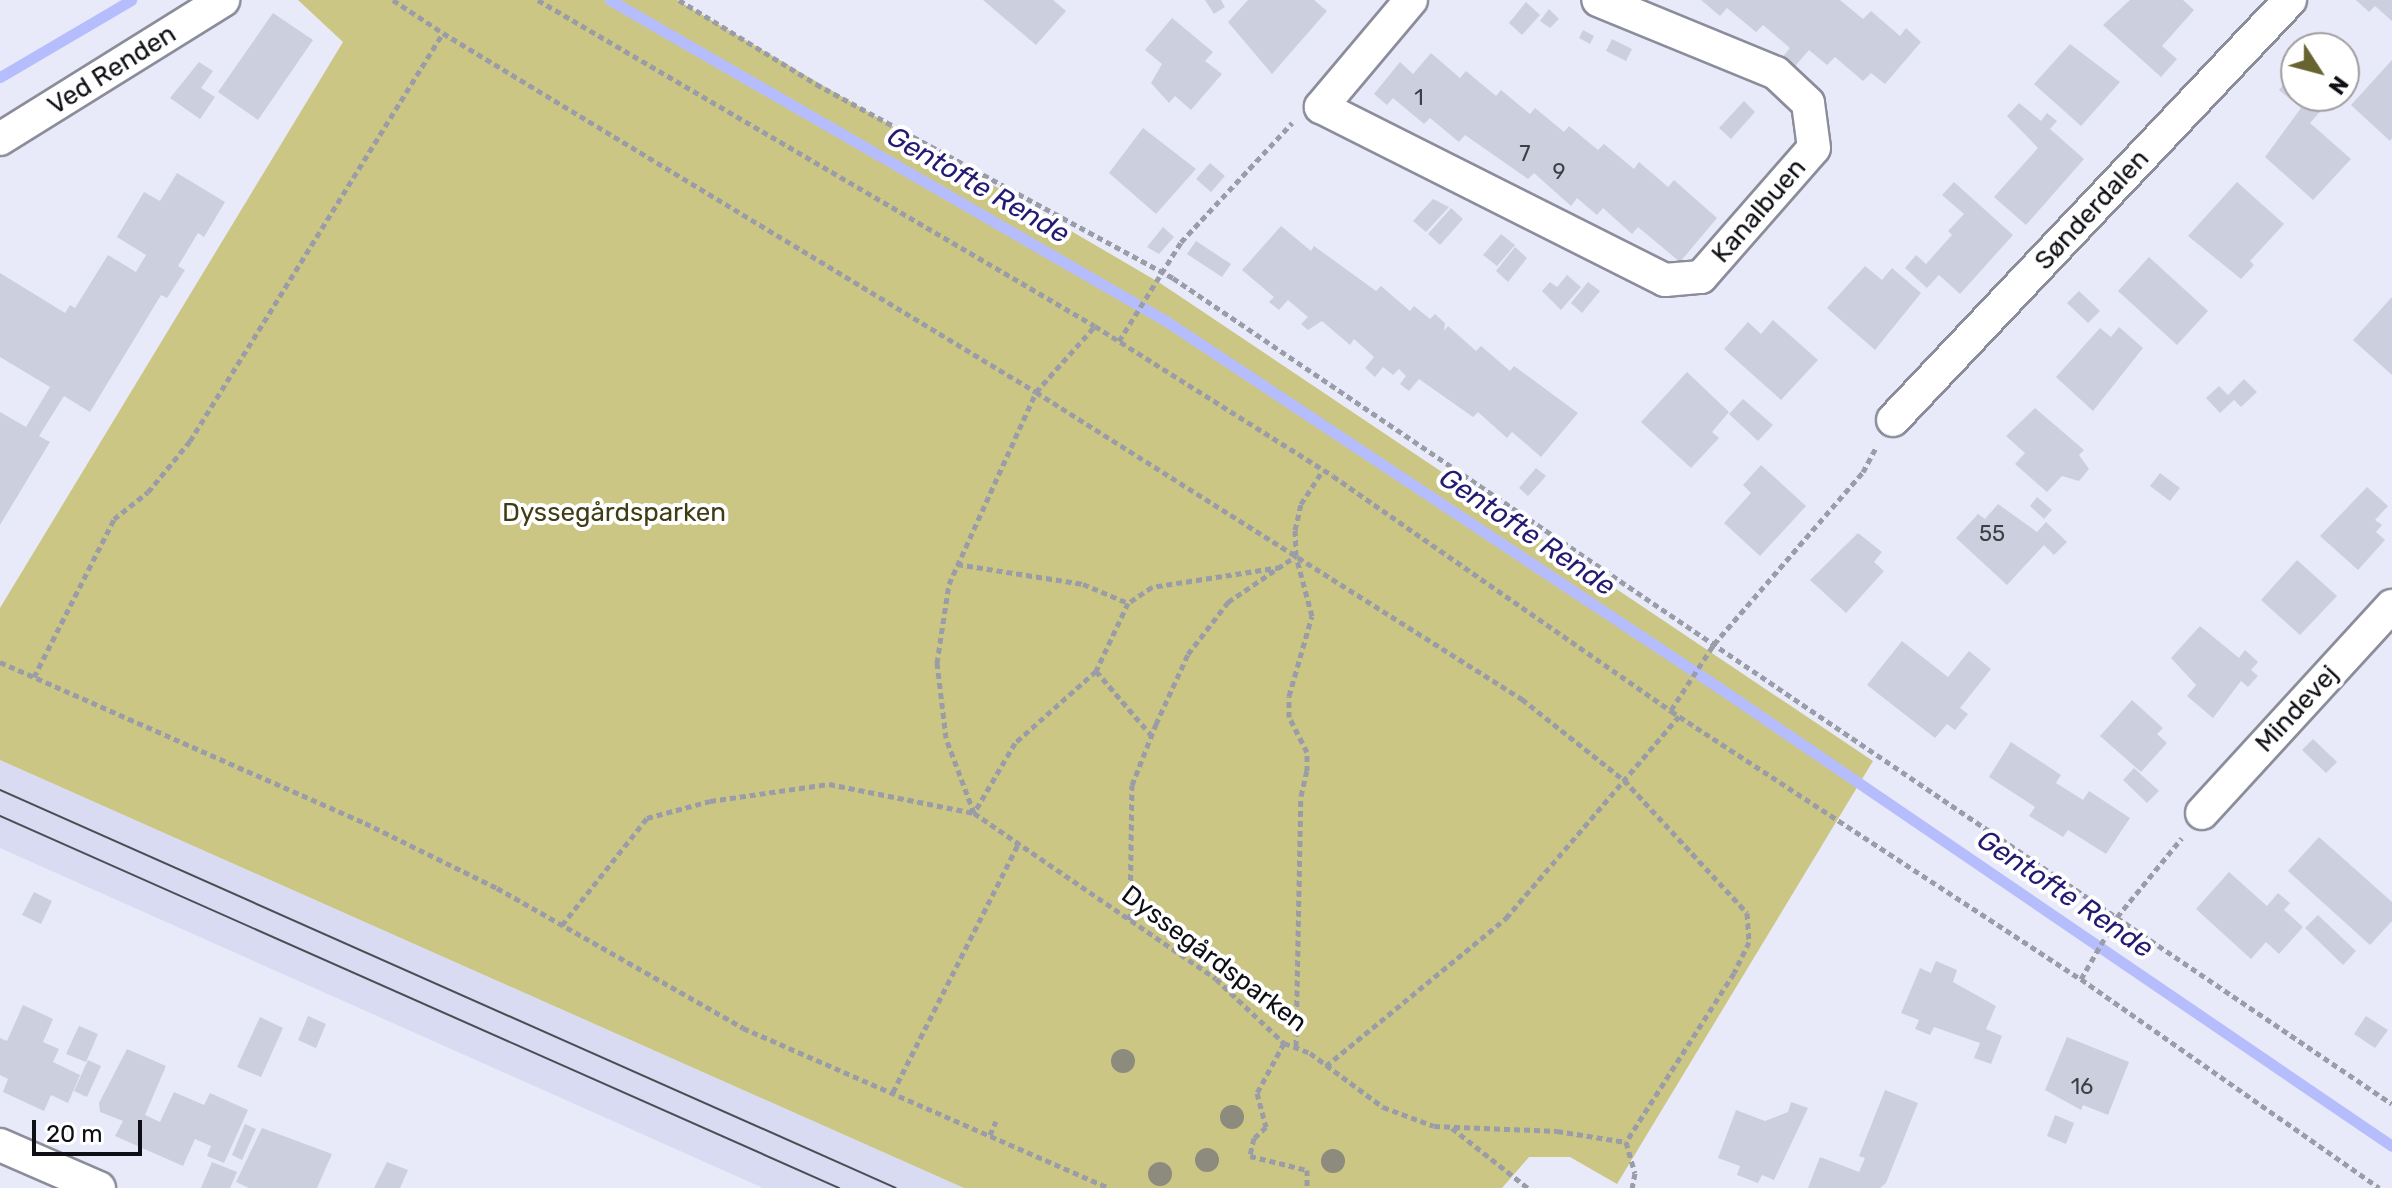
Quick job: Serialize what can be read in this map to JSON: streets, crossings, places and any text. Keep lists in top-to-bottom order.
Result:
{
  "streets": {
    "street": [
      "Ved Renden",
      "Sønderdalen",
      "Kanalbuen",
      "Mindevej"
    ],
    "path": ["Dyssegårdsparken"]
  },
  "water": ["Gentofte Rende"],
  "parks": ["Dyssegårdsparken"],
  "house_numbers": [
    "1",
    "7",
    "9",
    "55",
    "16"
  ],
  "scale_bar": "20 m",
  "north": "bottom right"
}
